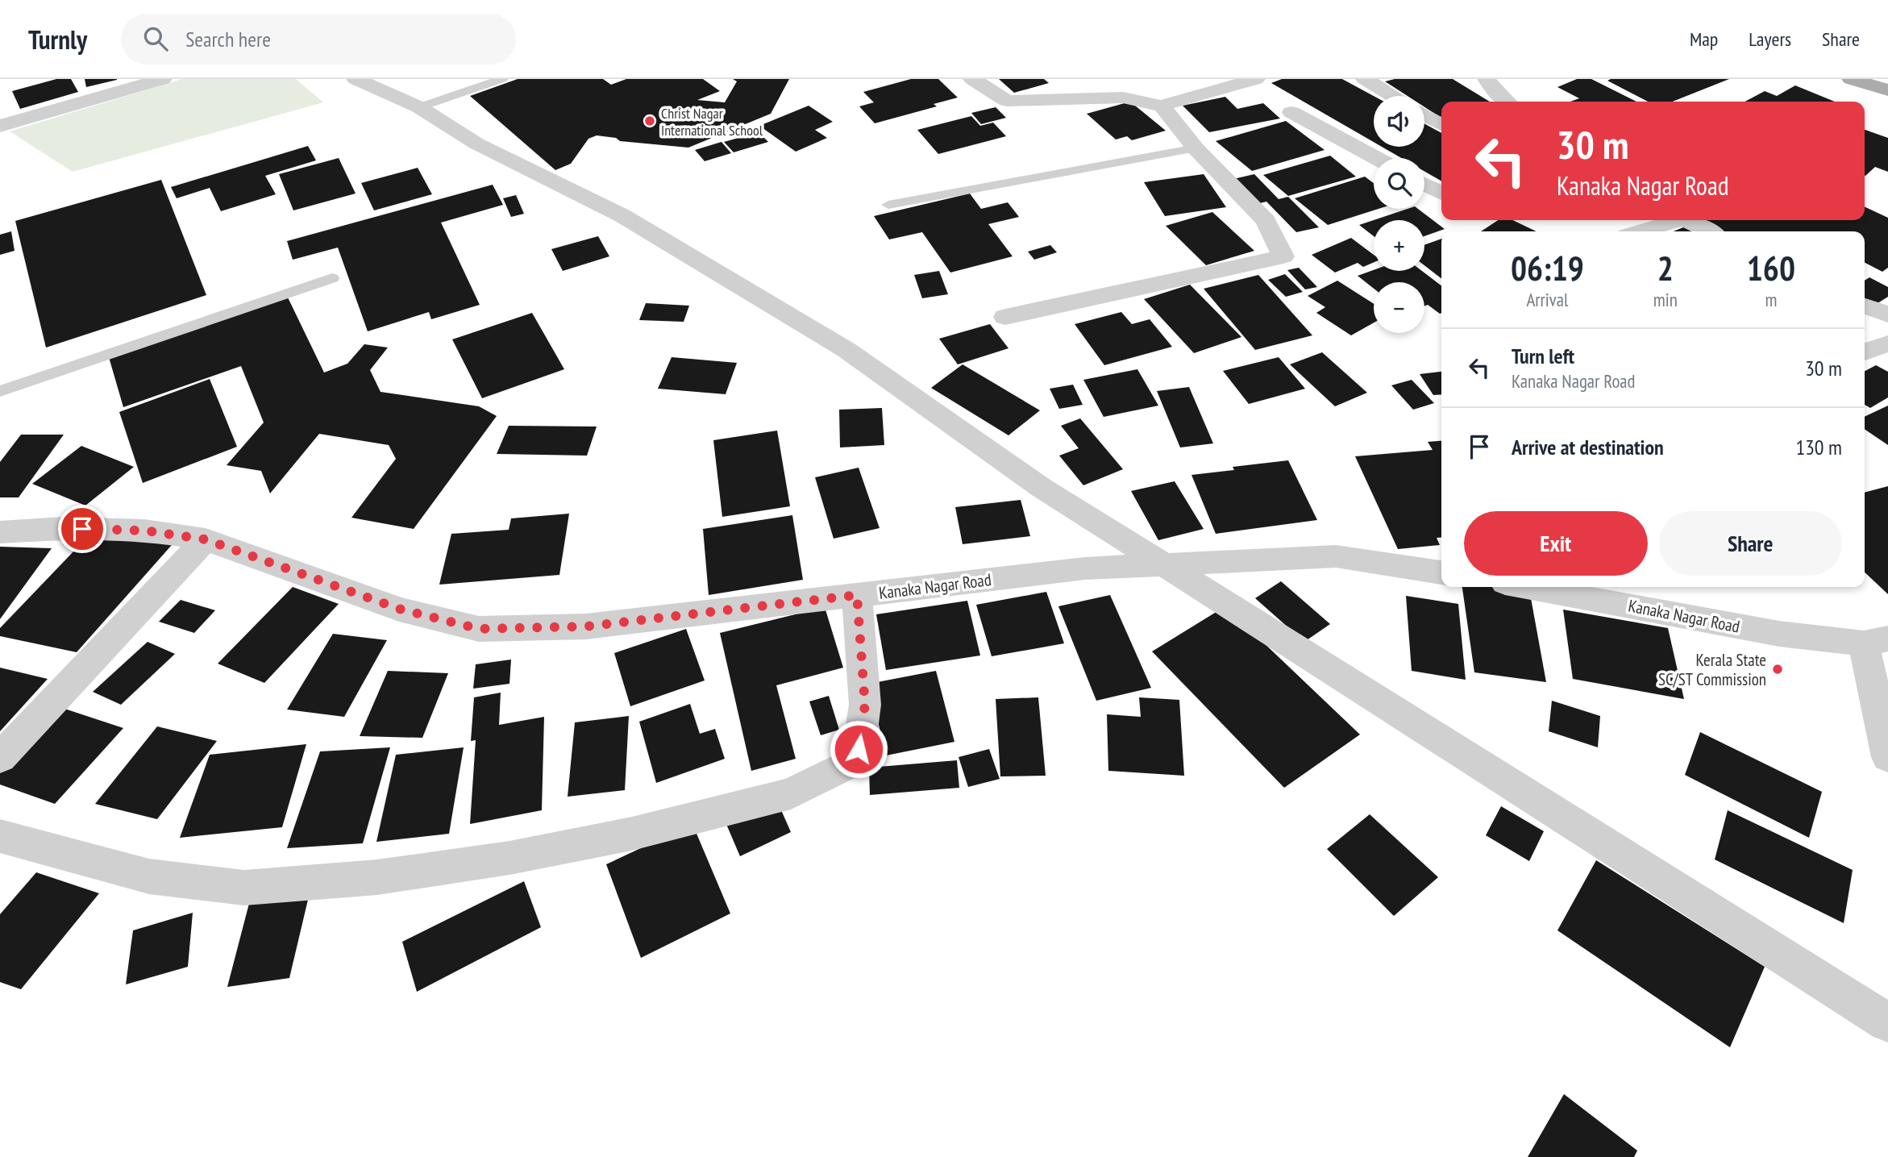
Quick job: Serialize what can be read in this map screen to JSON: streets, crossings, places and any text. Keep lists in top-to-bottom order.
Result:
{
  "streets": {
    "street": ["Kanaka Nagar Road"]
  },
  "places": ["Christ Nagar International School", "Kerala State SC/ST Commission"],
  "page": {
    "header": "Turnly",
    "search": "Search here",
    "nav": ["Map", "Layers", "Share"],
    "map_buttons": ["+", "−"],
    "turn": ["30 m", "Kanaka Nagar Road"],
    "eta": [
      "06:19",
      "Arrival",
      "2",
      "min",
      "160",
      "m"
    ],
    "list": [
      {
        "name": "Turn left",
        "note": "Kanaka Nagar Road",
        "value": "30 m"
      },
      {
        "name": "Arrive at destination",
        "value": "130 m"
      }
    ],
    "buttons": ["Exit", "Share"]
  }
}
